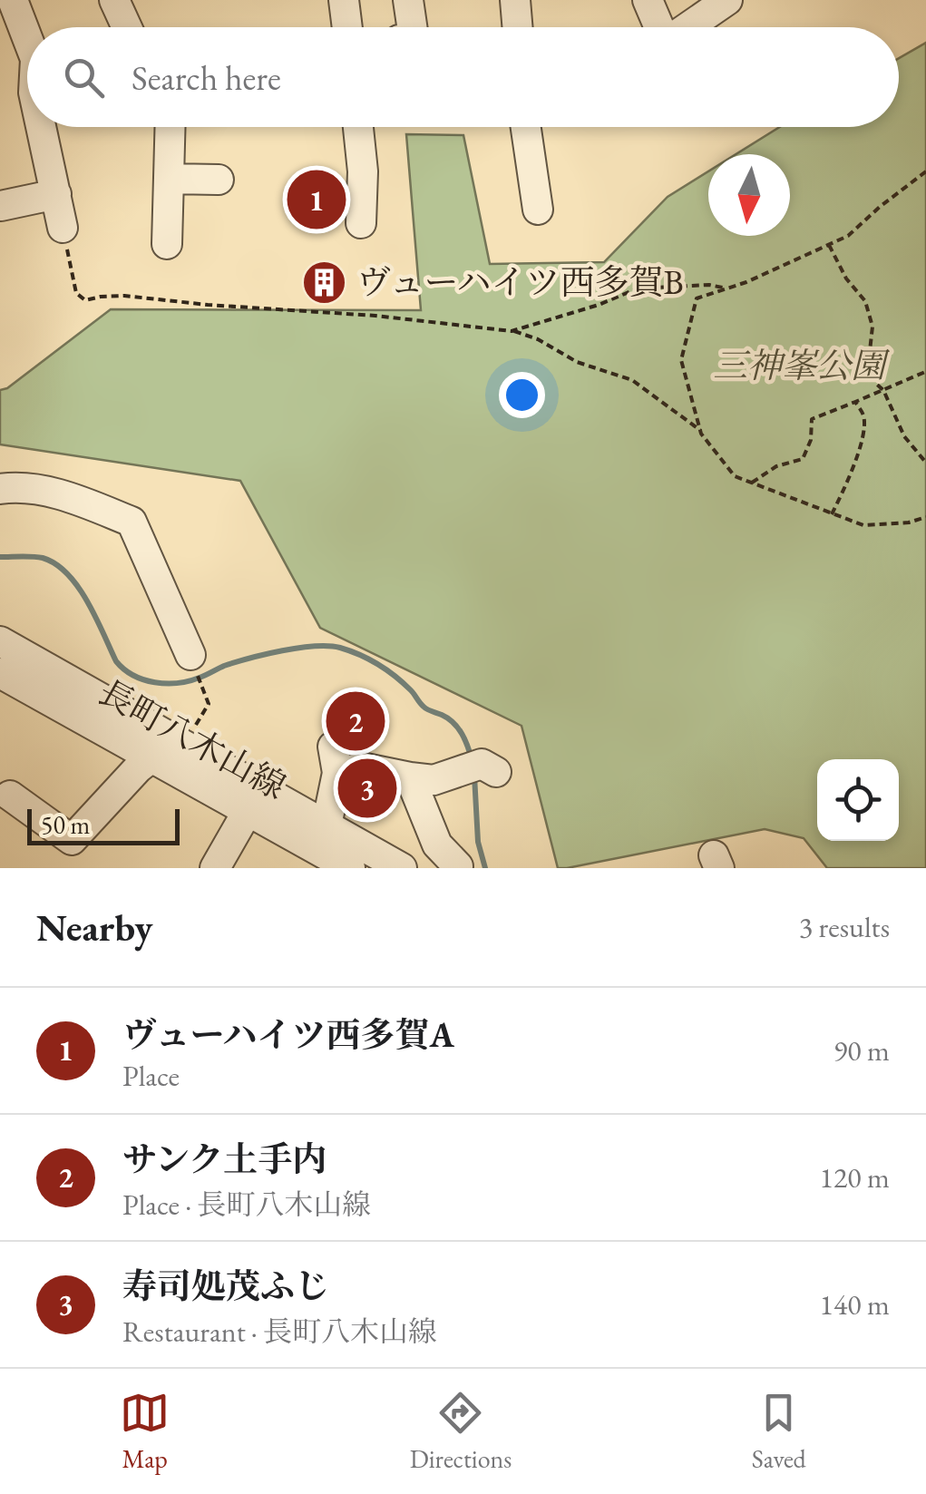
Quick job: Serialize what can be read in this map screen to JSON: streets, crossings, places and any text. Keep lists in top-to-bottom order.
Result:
{
  "streets": {
    "street": ["長町八木山線"]
  },
  "parks": ["三神峯公園"],
  "places": {
    "building": ["ヴューハイツ西多賀B"]
  },
  "scale_bar": "50 m",
  "north": "bottom",
  "page": {
    "search": "Search here",
    "pins": ["1", "2", "3"],
    "scale": "50 m",
    "heading": ["Nearby", "3 results"],
    "list": [
      {
        "mark": "1",
        "name": "ヴューハイツ西多賀A",
        "note": "Place",
        "value": "90 m"
      },
      {
        "mark": "2",
        "name": "サンク土手内",
        "note": "Place · 長町八木山線",
        "value": "120 m"
      },
      {
        "mark": "3",
        "name": "寿司処茂ふじ",
        "note": "Restaurant · 長町八木山線",
        "value": "140 m"
      }
    ],
    "nav": ["Map", "Directions", "Saved"]
  }
}
